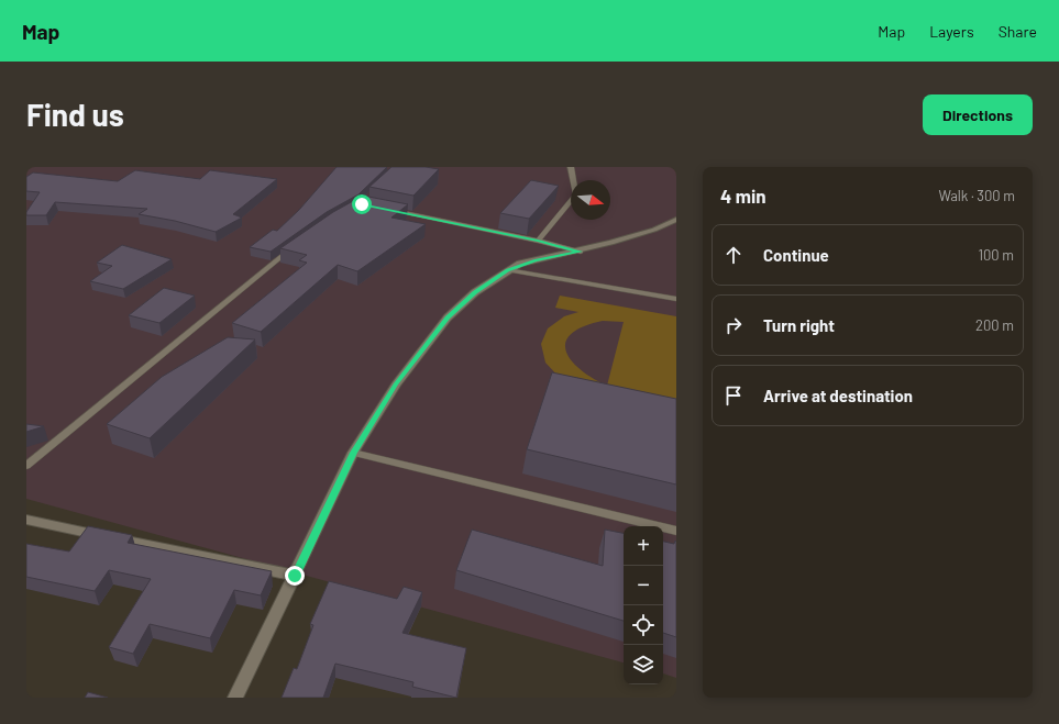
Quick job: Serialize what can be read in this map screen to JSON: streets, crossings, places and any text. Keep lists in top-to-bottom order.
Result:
{
  "north": "right",
  "page": {
    "header": "Map",
    "nav": ["Map", "Layers", "Share"],
    "buttons": "Directions",
    "title": "Find us",
    "heading": ["4 min", "Walk · 300 m"],
    "list": [
      ["Continue", "100 m"],
      ["Turn right", "200 m"],
      "Arrive at destination"
    ],
    "map_buttons": ["+", "−"]
  }
}
